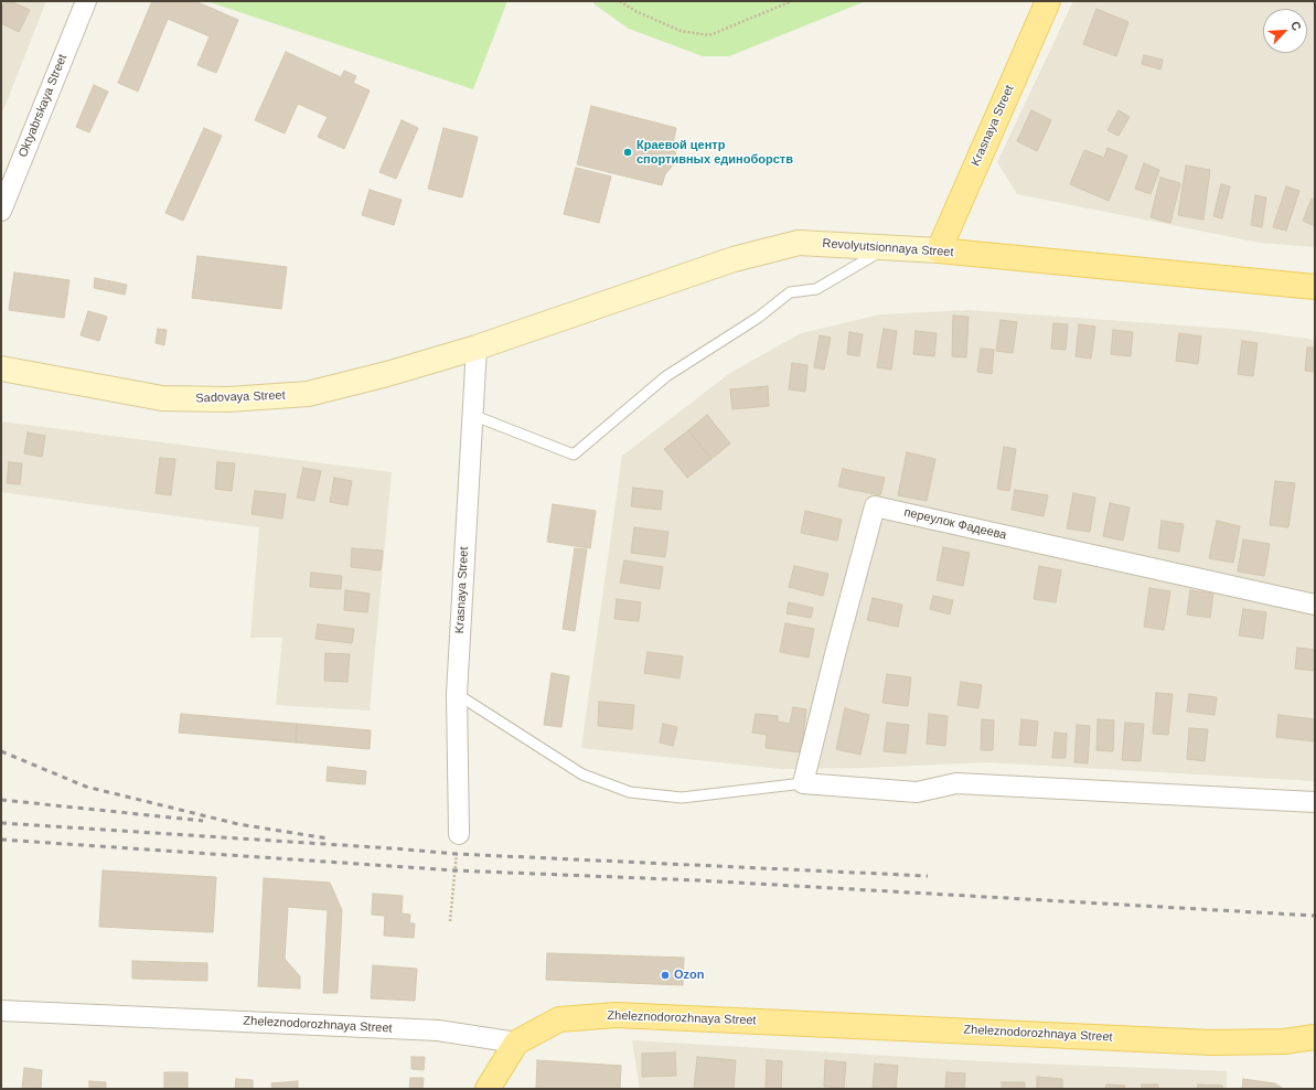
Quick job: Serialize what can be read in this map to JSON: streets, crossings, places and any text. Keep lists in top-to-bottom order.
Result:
{
  "streets": {
    "main road": ["Krasnaya Street", "Revolyutsionnaya Street", "Zheleznodorozhnaya Street"],
    "street": ["Oktyabrskaya Street", "Sadovaya Street", "переулок Фадеева"]
  },
  "crossings": [
    ["Krasnaya Street", "Revolyutsionnaya Street"],
    ["Krasnaya Street", "Sadovaya Street"],
    ["Revolyutsionnaya Street", "Sadovaya Street"]
  ],
  "places": ["Краевой центр спортивных единоборств", "Ozon"],
  "north": "top right"
}
